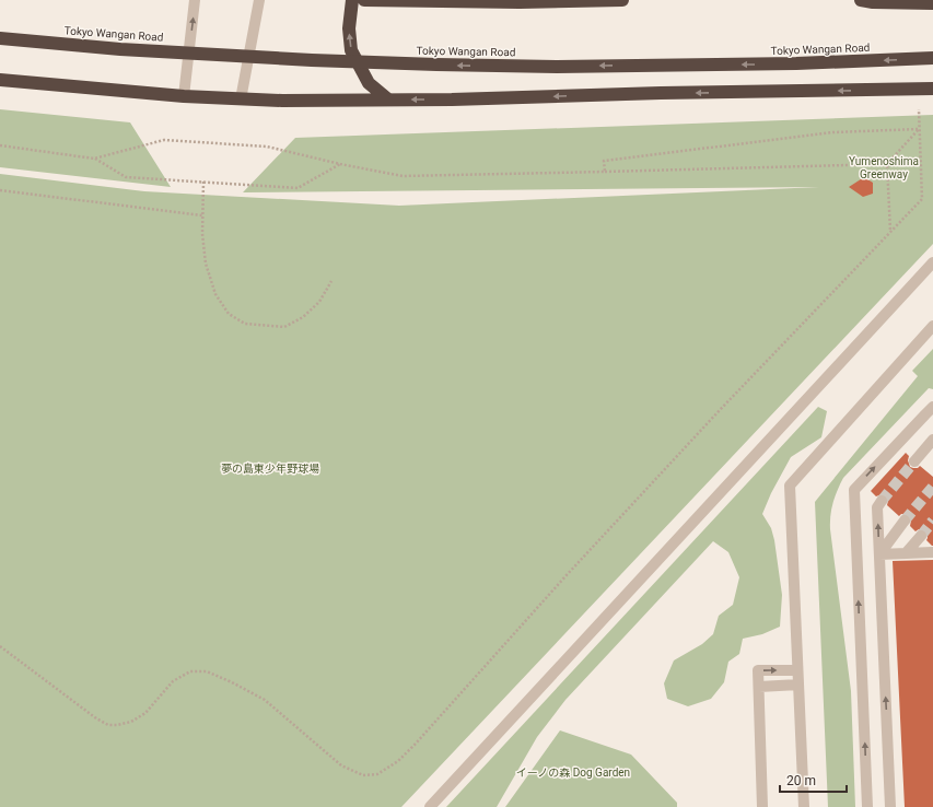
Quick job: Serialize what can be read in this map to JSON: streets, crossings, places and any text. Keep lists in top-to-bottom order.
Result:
{
  "streets": {
    "highway": ["Tokyo Wangan Road"]
  },
  "parks": ["Yumenoshima Greenway", "夢の島東少年野球場", "イーノの森 Dog Garden"],
  "scale_bar": "20 m"
}
